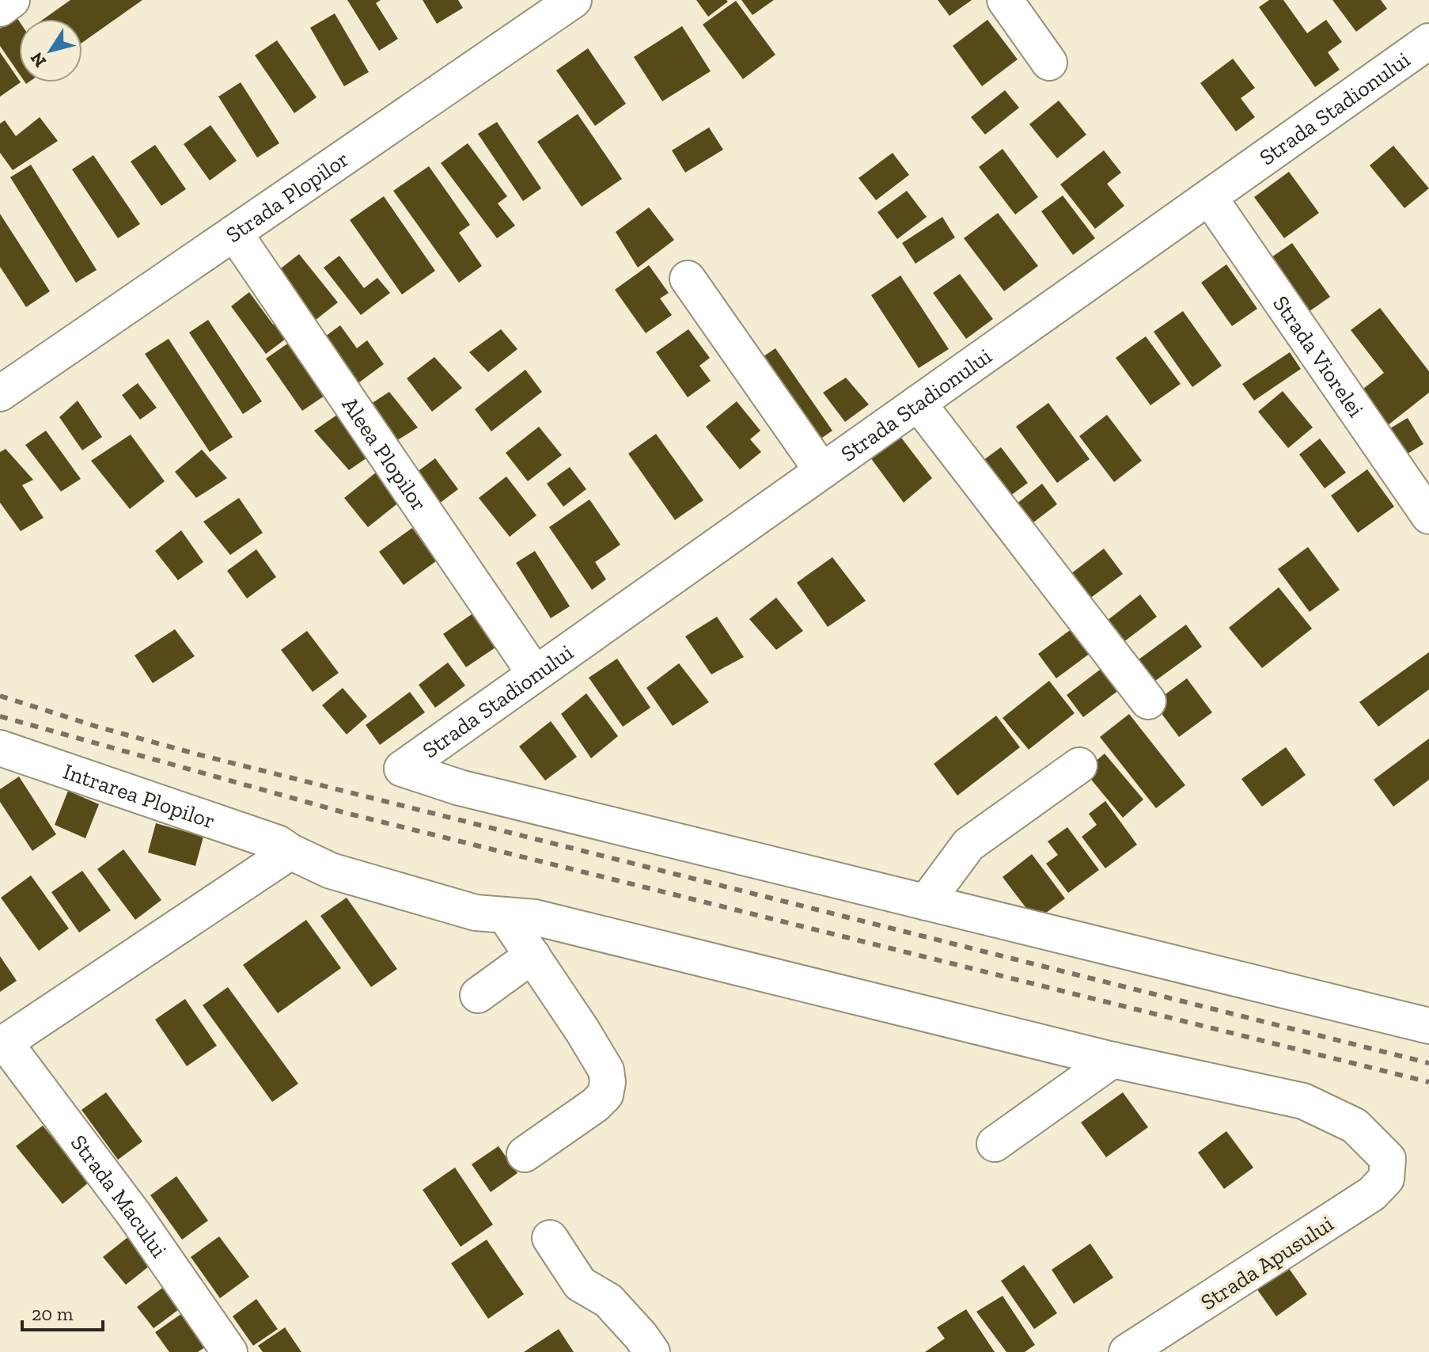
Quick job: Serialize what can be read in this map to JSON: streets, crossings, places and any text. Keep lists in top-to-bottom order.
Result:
{
  "streets": {
    "street": [
      "Strada Stadionului",
      "Strada Plopilor",
      "Strada Viorelei",
      "Aleea Plopilor",
      "Intrarea Plopilor",
      "Strada Macului",
      "Strada Apusului"
    ]
  },
  "crossings": [
    ["Strada Stadionului", "Strada Viorelei"],
    ["Strada Stadionului", "Aleea Plopilor"],
    ["Strada Plopilor", "Aleea Plopilor"],
    ["Intrarea Plopilor", "Strada Macului"],
    ["Intrarea Plopilor", "Strada Apusului"]
  ],
  "scale_bar": "20 m",
  "north": "bottom left"
}
